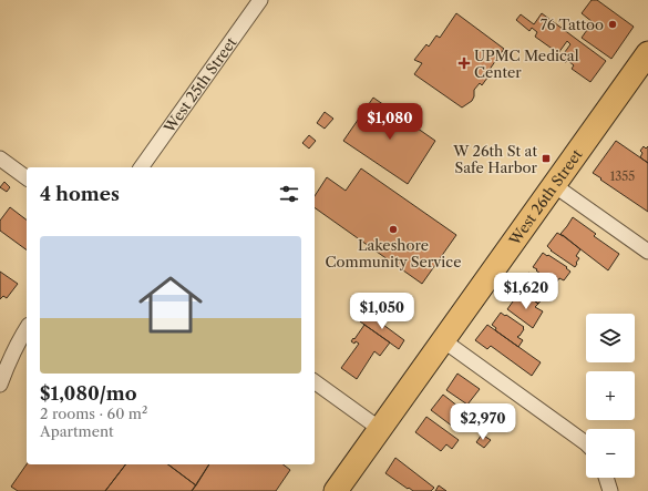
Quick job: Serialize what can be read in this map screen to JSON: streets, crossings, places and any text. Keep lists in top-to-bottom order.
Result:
{
  "streets": {
    "main road": ["West 26th Street"],
    "street": ["West 25th Street"]
  },
  "places": {
    "other": ["76 Tattoo", "Lakeshore Community Service"],
    "health": ["UPMC Medical Center"],
    "transit": ["W 26th St at Safe Harbor"]
  },
  "house_numbers": ["1355"],
  "page": {
    "price": [
      "$1,080",
      "$1,620",
      "$1,050",
      "$2,970"
    ],
    "heading": "4 homes",
    "list": [
      {
        "name": "$1,080/mo",
        "note": "2 rooms · 60 m² · Apartment"
      }
    ],
    "map_buttons": ["+", "−"]
  }
}
